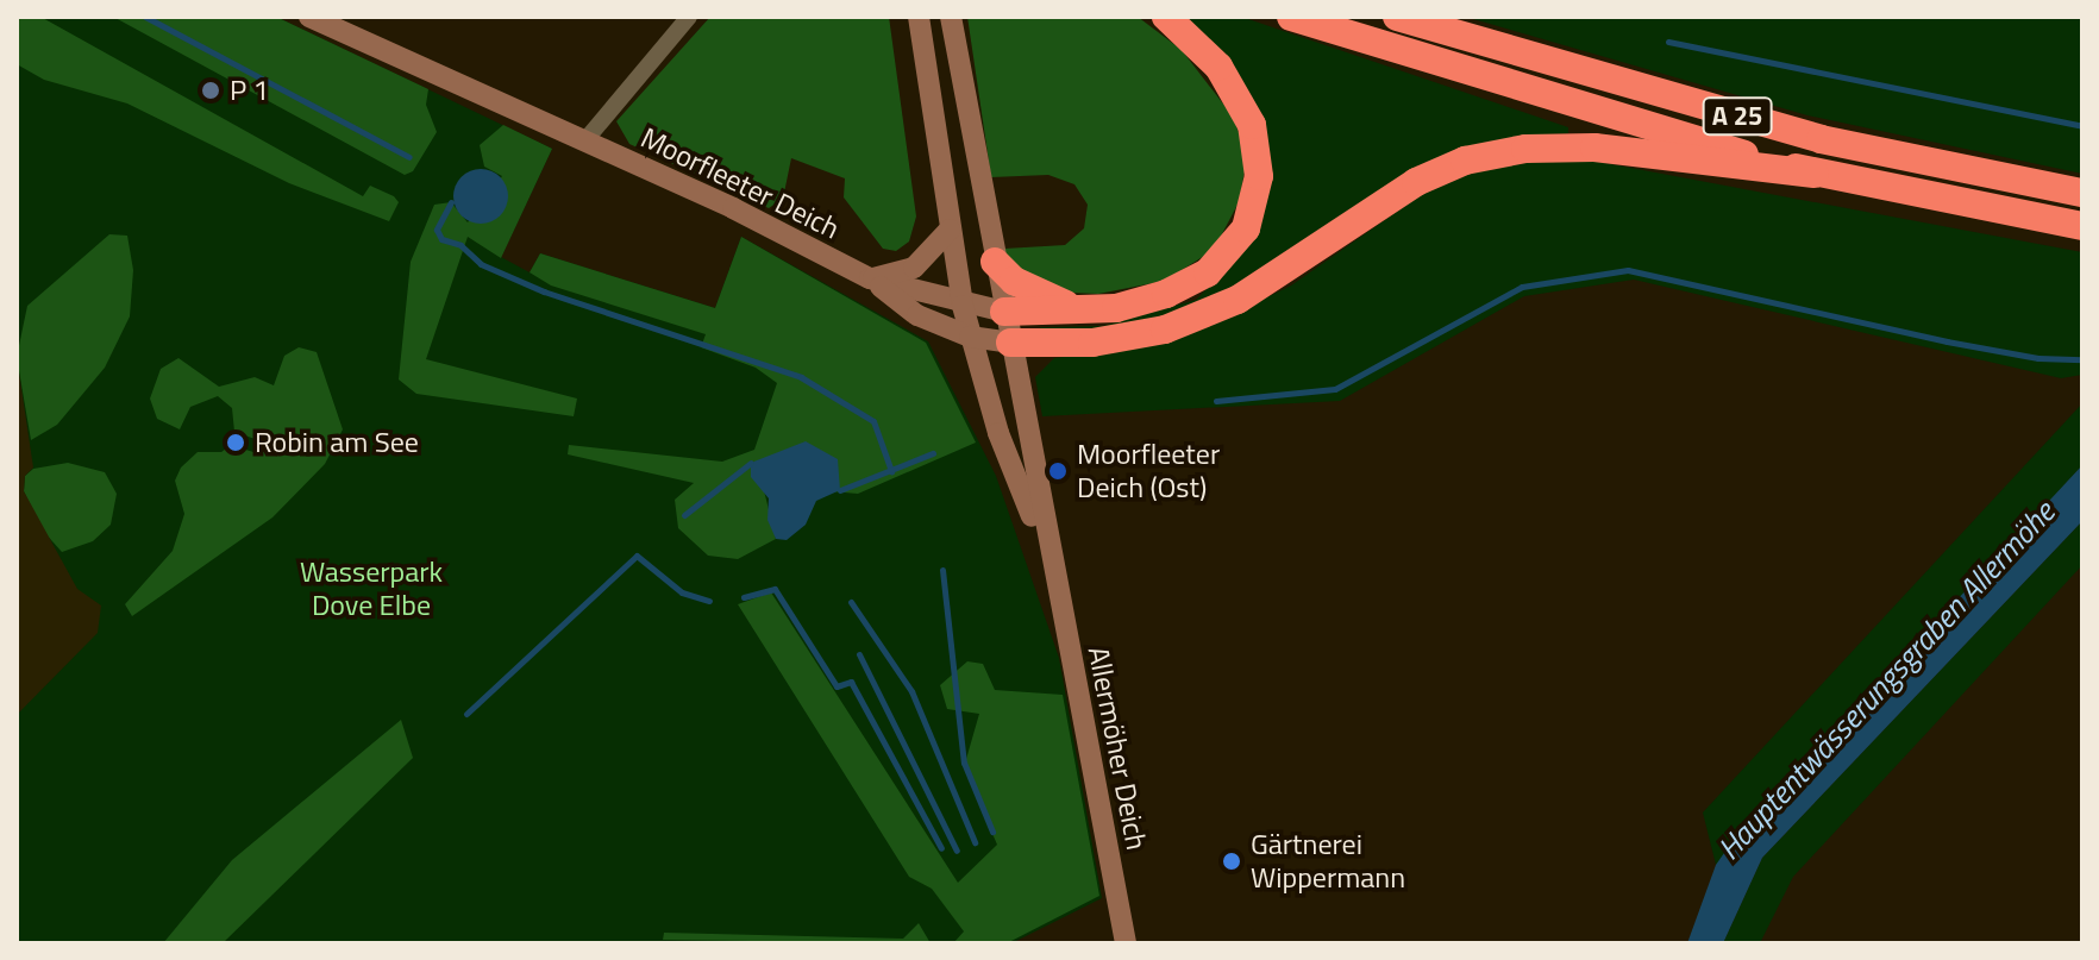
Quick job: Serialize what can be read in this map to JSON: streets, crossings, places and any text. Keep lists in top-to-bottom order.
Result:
{
  "streets": {
    "highway": ["A 25"],
    "street": ["Moorfleeter Deich", "Allermöher Deich"]
  },
  "crossings": [
    ["Moorfleeter Deich", "Allermöher Deich"]
  ],
  "water": ["Hauptentwässerungsgraben Allermöhe"],
  "parks": ["Wasserpark Dove Elbe"],
  "places": [
    "P 1",
    "Robin am See",
    "Moorfleeter Deich (Ost)",
    "Gärtnerei Wippermann"
  ]
}
